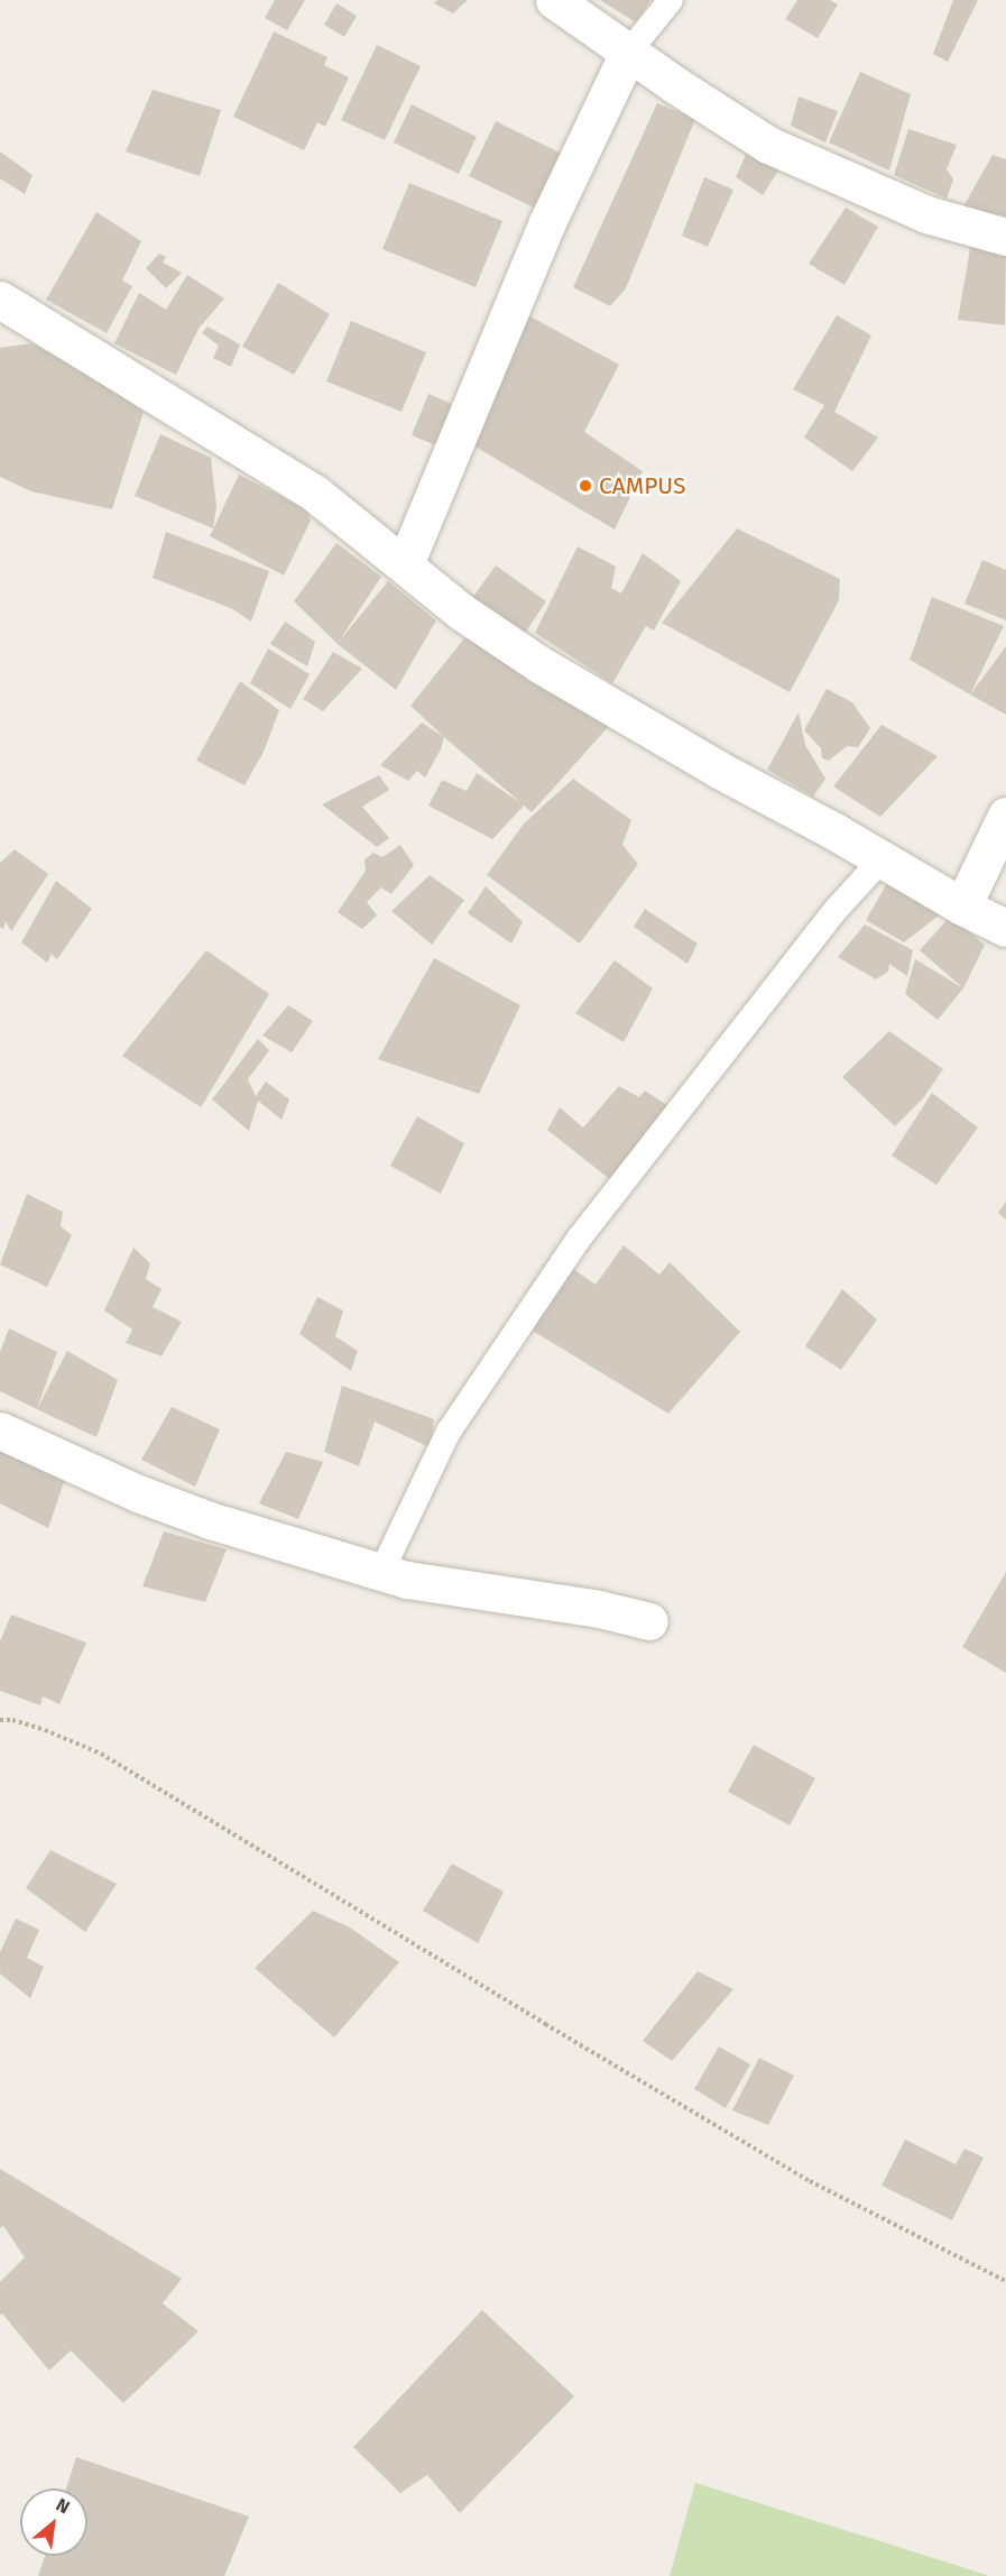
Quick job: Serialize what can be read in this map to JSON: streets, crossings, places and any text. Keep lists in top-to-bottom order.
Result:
{
  "places": ["CAMPUS"],
  "north": "top right"
}
